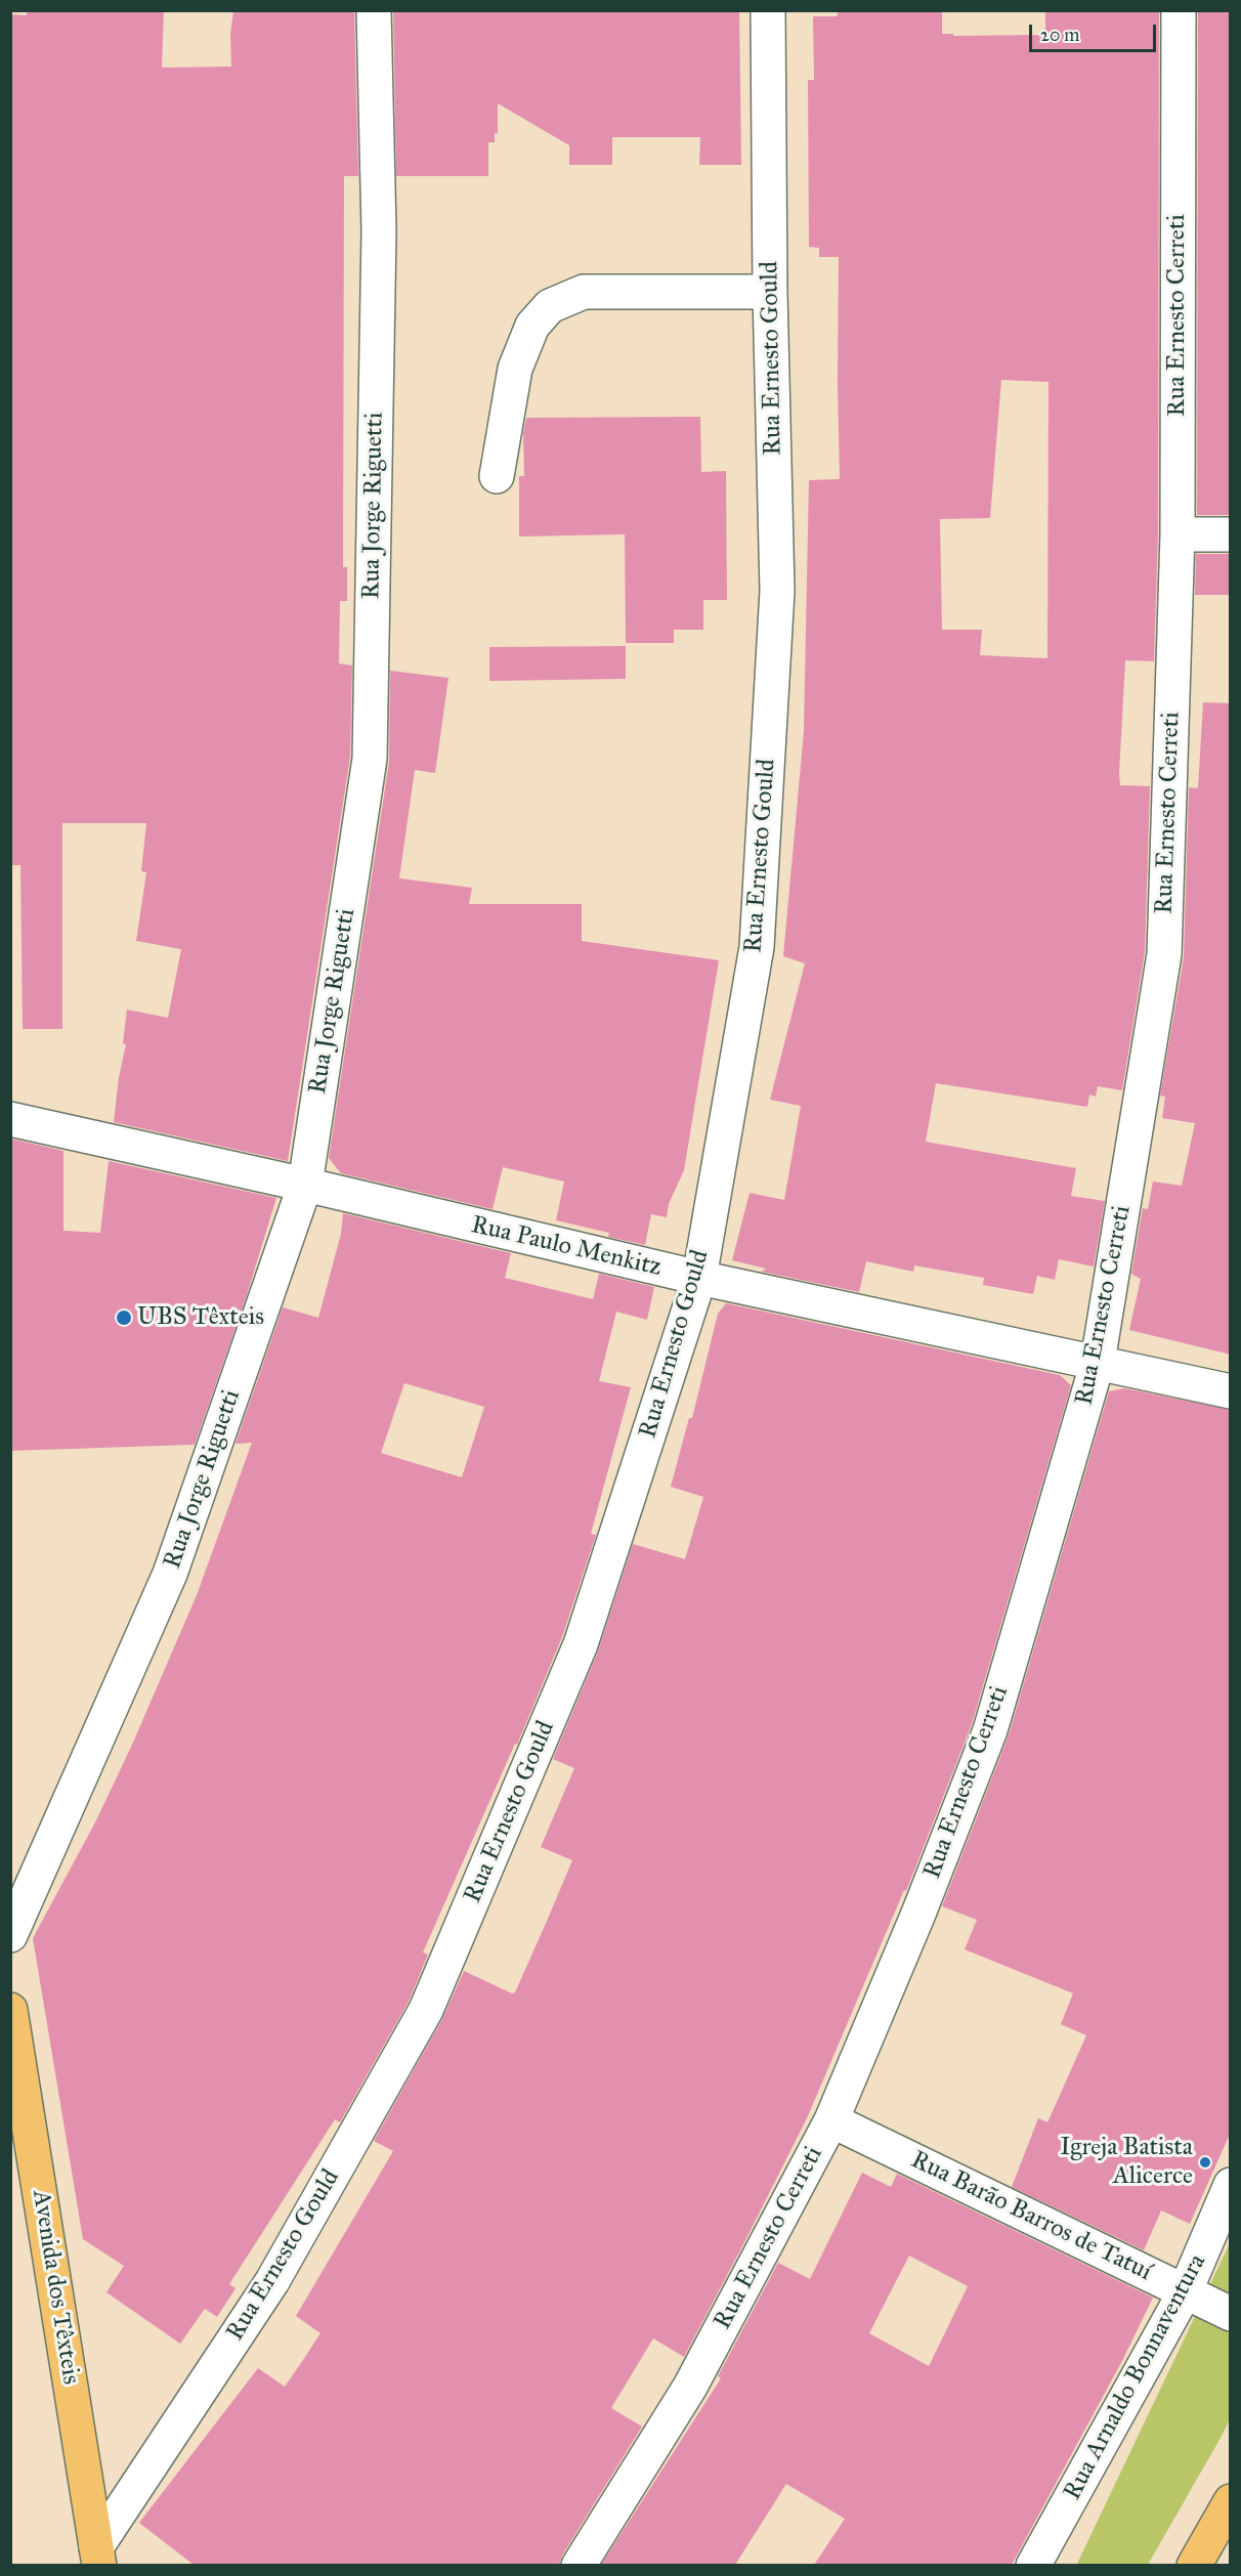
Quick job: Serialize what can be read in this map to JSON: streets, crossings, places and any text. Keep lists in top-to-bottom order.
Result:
{
  "streets": {
    "main road": ["Avenida dos Têxteis"],
    "street": [
      "Rua Ernesto Cerreti",
      "Rua Ernesto Gould",
      "Rua Jorge Riguetti",
      "Rua Paulo Menkitz",
      "Rua Barão Barros de Tatuí",
      "Rua Arnaldo Bonnaventura"
    ]
  },
  "crossings": [
    ["Rua Ernesto Cerreti", "Rua Paulo Menkitz"],
    ["Rua Ernesto Cerreti", "Rua Barão Barros de Tatuí"],
    ["Rua Ernesto Gould", "Rua Paulo Menkitz"],
    ["Rua Ernesto Gould", "Avenida dos Têxteis"],
    ["Rua Jorge Riguetti", "Rua Paulo Menkitz"],
    ["Rua Barão Barros de Tatuí", "Rua Arnaldo Bonnaventura"]
  ],
  "places": ["UBS Têxteis", "Igreja Batista Alicerce"],
  "scale_bar": "20 m"
}
